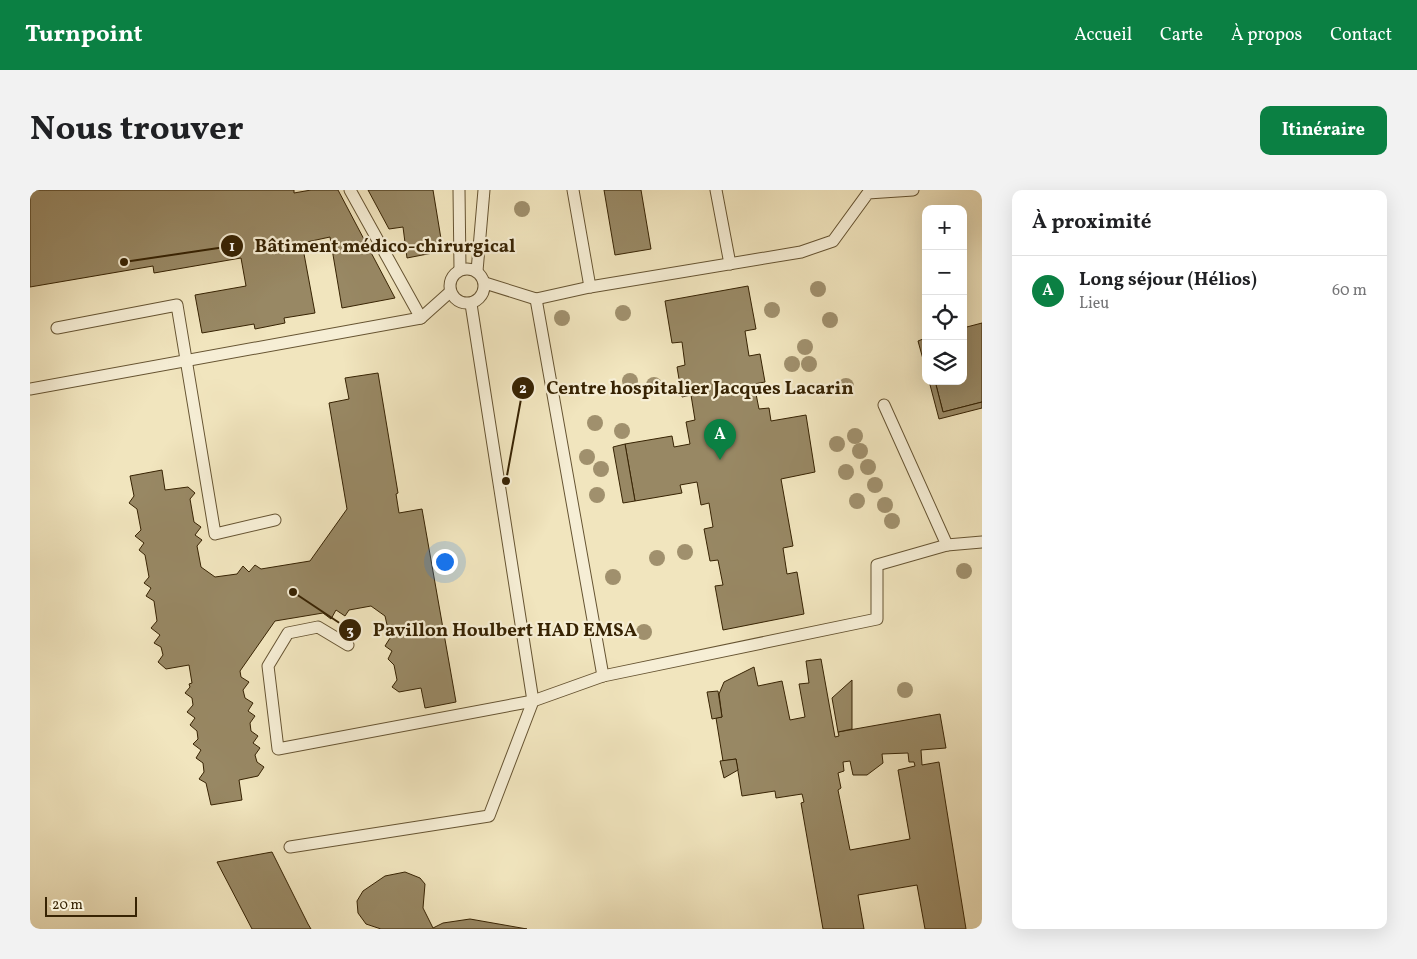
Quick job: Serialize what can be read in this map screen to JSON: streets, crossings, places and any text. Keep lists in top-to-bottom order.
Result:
{
  "places": ["Bâtiment médico-chirurgical", "Centre hospitalier Jacques Lacarin", "Pavillon Houlbert HAD EMSA"],
  "scale_bar": "20 m",
  "page": {
    "header": "Turnpoint",
    "nav": [
      "Accueil",
      "Carte",
      "À propos",
      "Contact"
    ],
    "title": "Nous trouver",
    "buttons": "Itinéraire",
    "heading": "À proximité",
    "map_buttons": ["+", "−"],
    "list": [
      {
        "mark": "A",
        "name": "Long séjour (Hélios)",
        "note": "Lieu",
        "value": "60 m"
      }
    ],
    "pins": "A",
    "scale": "20 m"
  }
}
